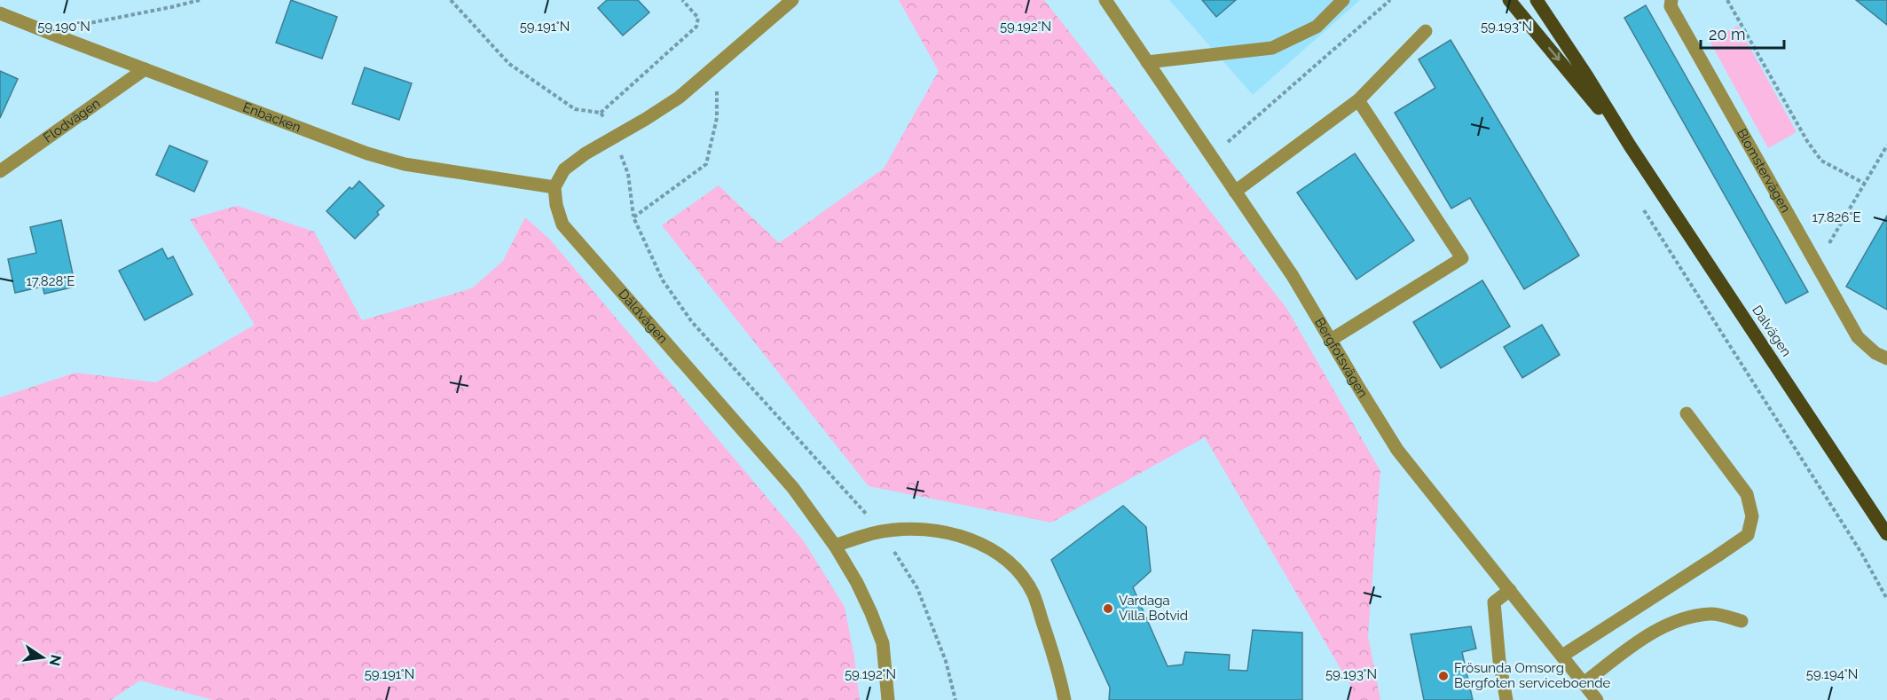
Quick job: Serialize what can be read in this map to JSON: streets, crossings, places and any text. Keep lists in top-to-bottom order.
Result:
{
  "streets": {
    "main road": ["Dalvägen"],
    "street": [
      "Enbacken",
      "Flodvägen",
      "Blomstervägen",
      "Däldvägen",
      "Bergfotsvägen"
    ]
  },
  "crossings": [
    ["Enbacken", "Flodvägen"],
    ["Enbacken", "Däldvägen"]
  ],
  "places": ["Vardaga Villa Botvid", "Frösunda Omsorg Bergfoten serviceboende"],
  "scale_bar": "20 m",
  "north": "right",
  "coordinates": [
    "59.191°N",
    "59.192°N",
    "59.193°N",
    "59.190°N",
    "17.826°E",
    "17.828°E",
    "59.194°N"
  ]
}
